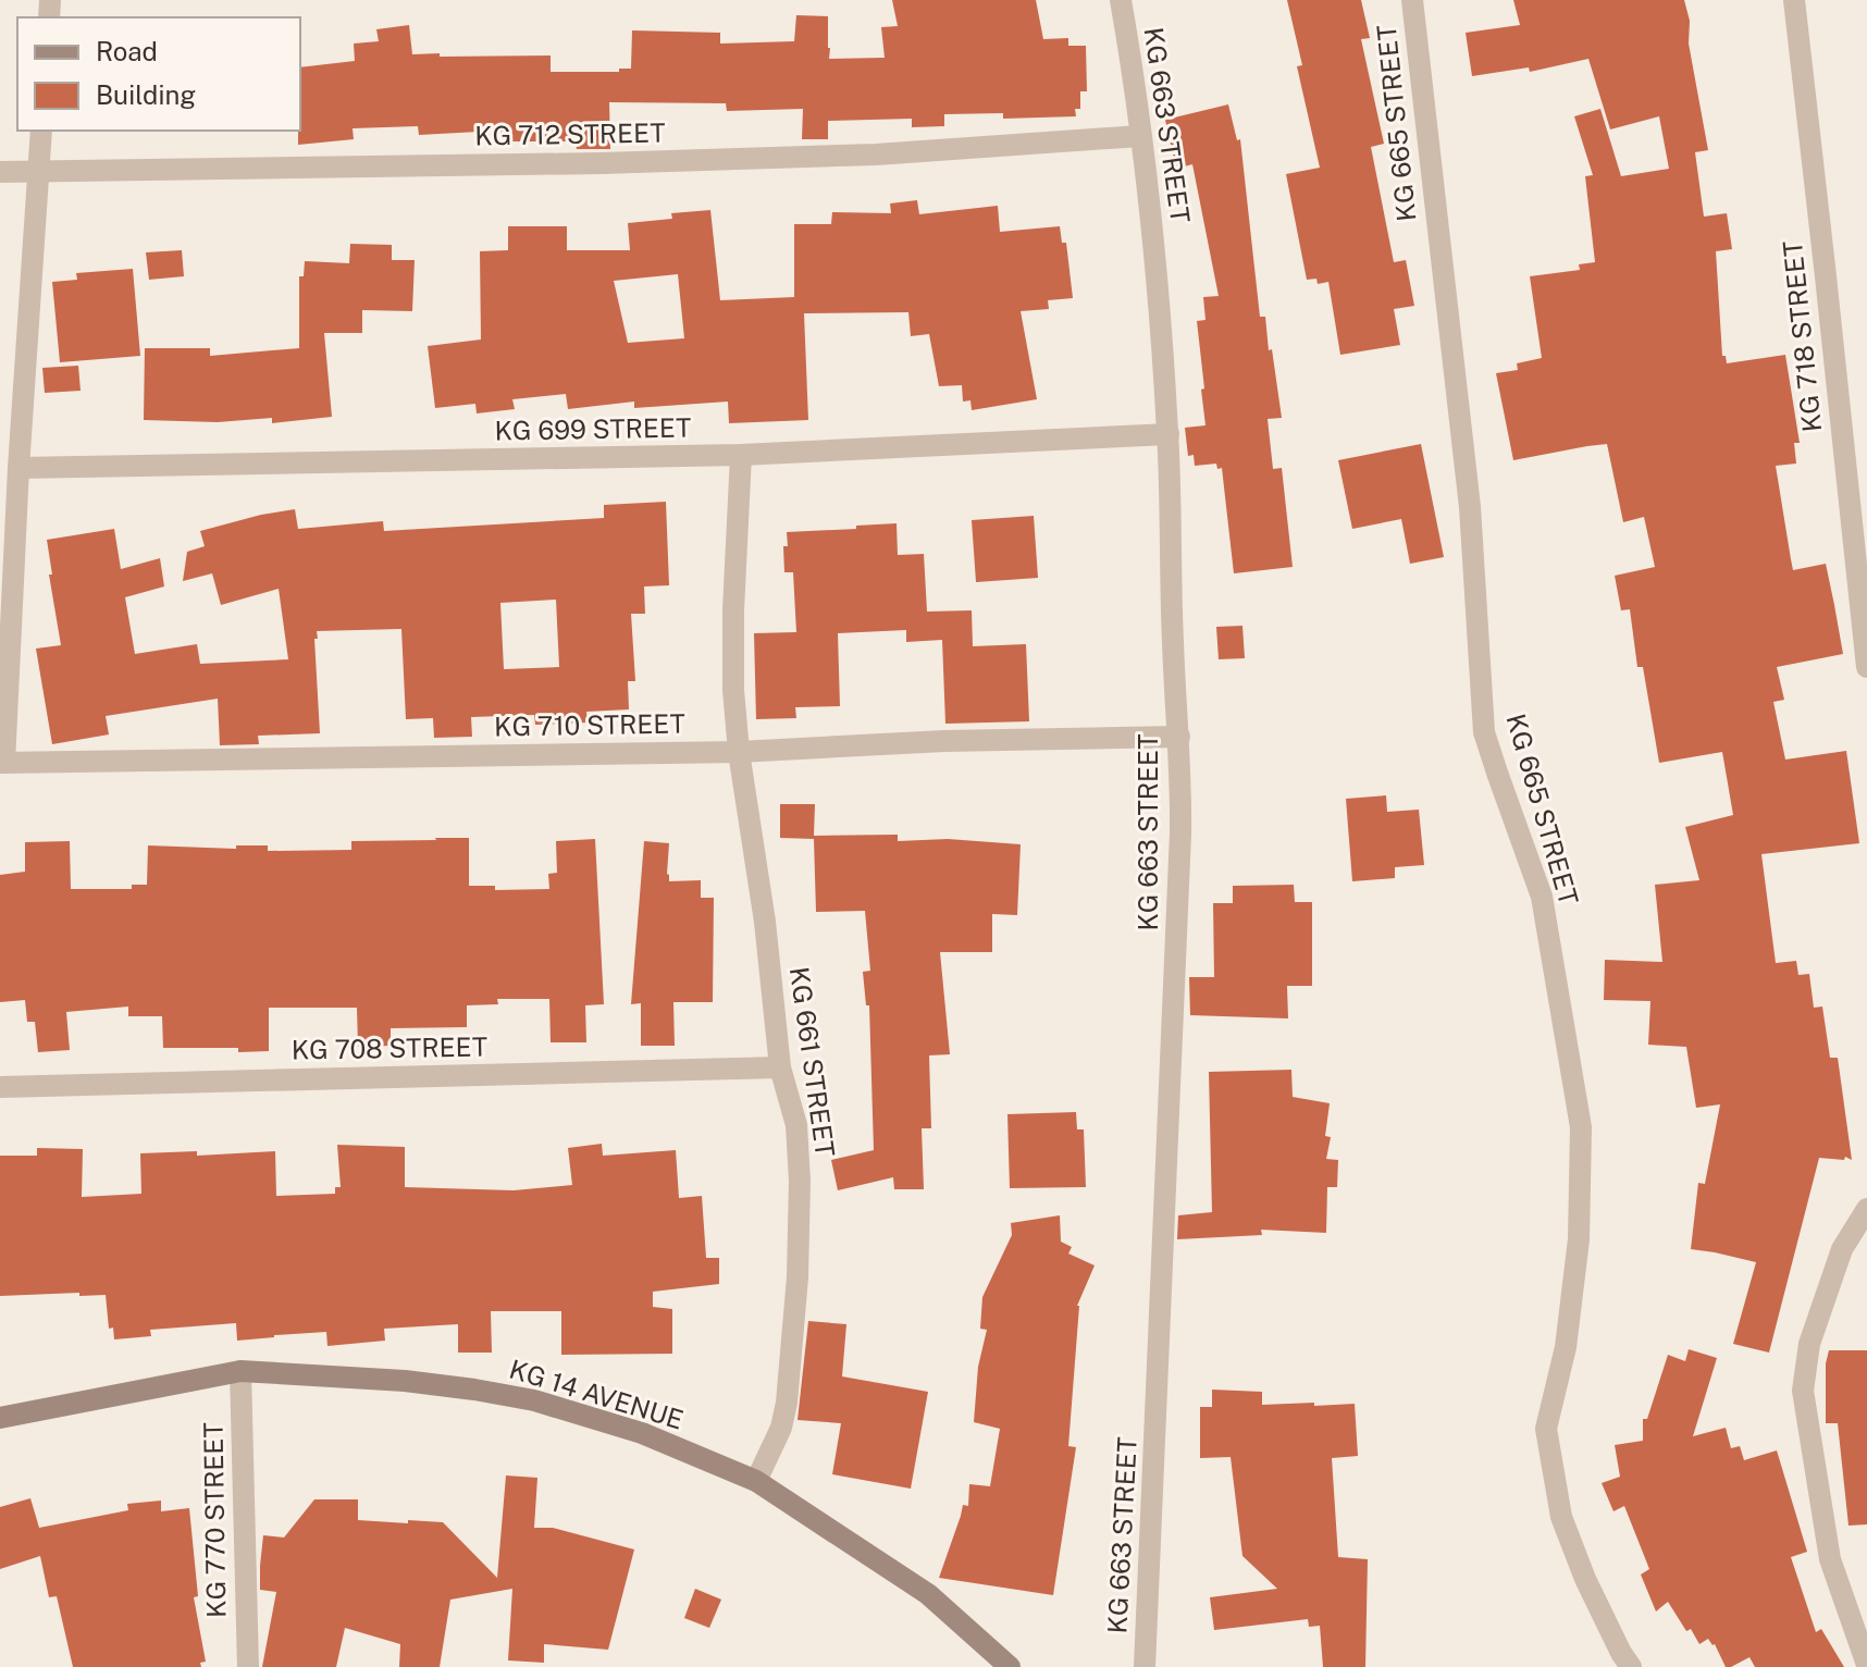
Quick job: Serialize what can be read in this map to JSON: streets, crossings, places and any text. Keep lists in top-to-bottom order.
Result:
{
  "streets": {
    "main road": ["KG 14 AVENUE"],
    "street": [
      "KG 665 STREET",
      "KG 663 STREET",
      "KG 712 STREET",
      "KG 718 STREET",
      "KG 699 STREET",
      "KG 710 STREET",
      "KG 708 STREET",
      "KG 661 STREET",
      "KG 770 STREET"
    ]
  },
  "crossings": [
    ["KG 663 STREET", "KG 712 STREET"],
    ["KG 663 STREET", "KG 699 STREET"],
    ["KG 663 STREET", "KG 710 STREET"],
    ["KG 699 STREET", "KG 661 STREET"],
    ["KG 710 STREET", "KG 661 STREET"],
    ["KG 708 STREET", "KG 661 STREET"],
    ["KG 661 STREET", "KG 14 AVENUE"],
    ["KG 14 AVENUE", "KG 770 STREET"]
  ],
  "legend": ["Road", "Building"]
}
